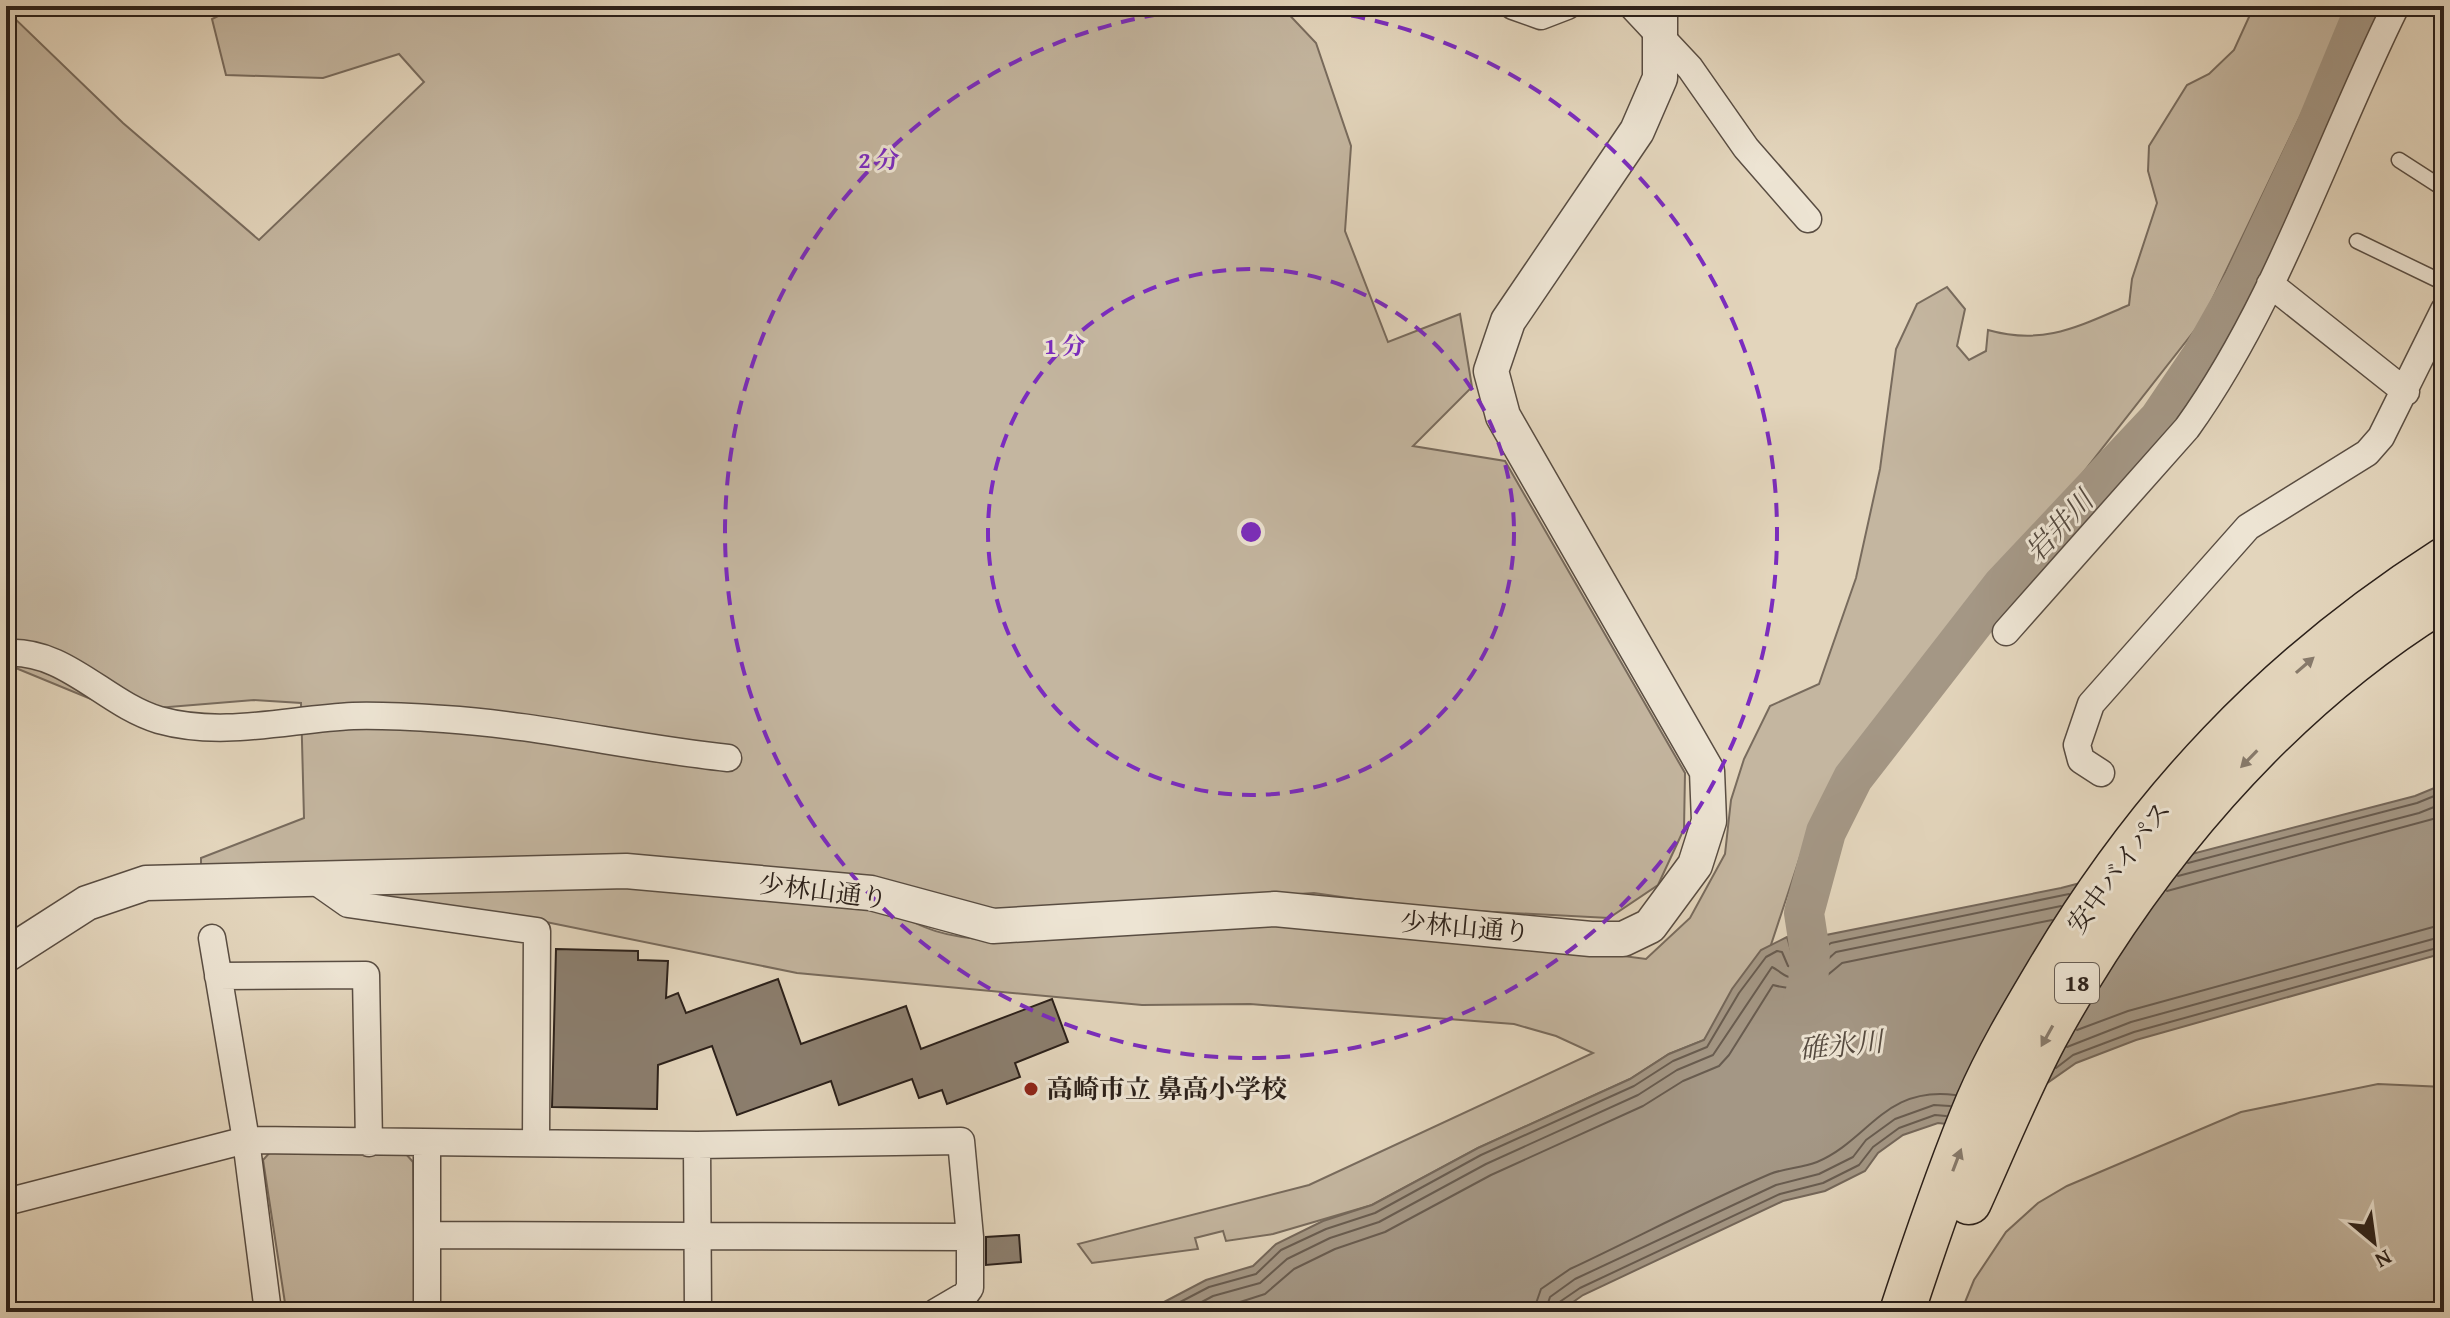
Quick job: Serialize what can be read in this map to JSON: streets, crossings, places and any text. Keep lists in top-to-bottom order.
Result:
{
  "streets": {
    "highway": ["安中バイパス", "18"],
    "street": ["少林山通り"]
  },
  "water": ["岩井川", "碓氷川"],
  "places": ["高崎市立 鼻高小学校"],
  "north": "bottom right",
  "rings": ["2 分", "1 分"]
}
